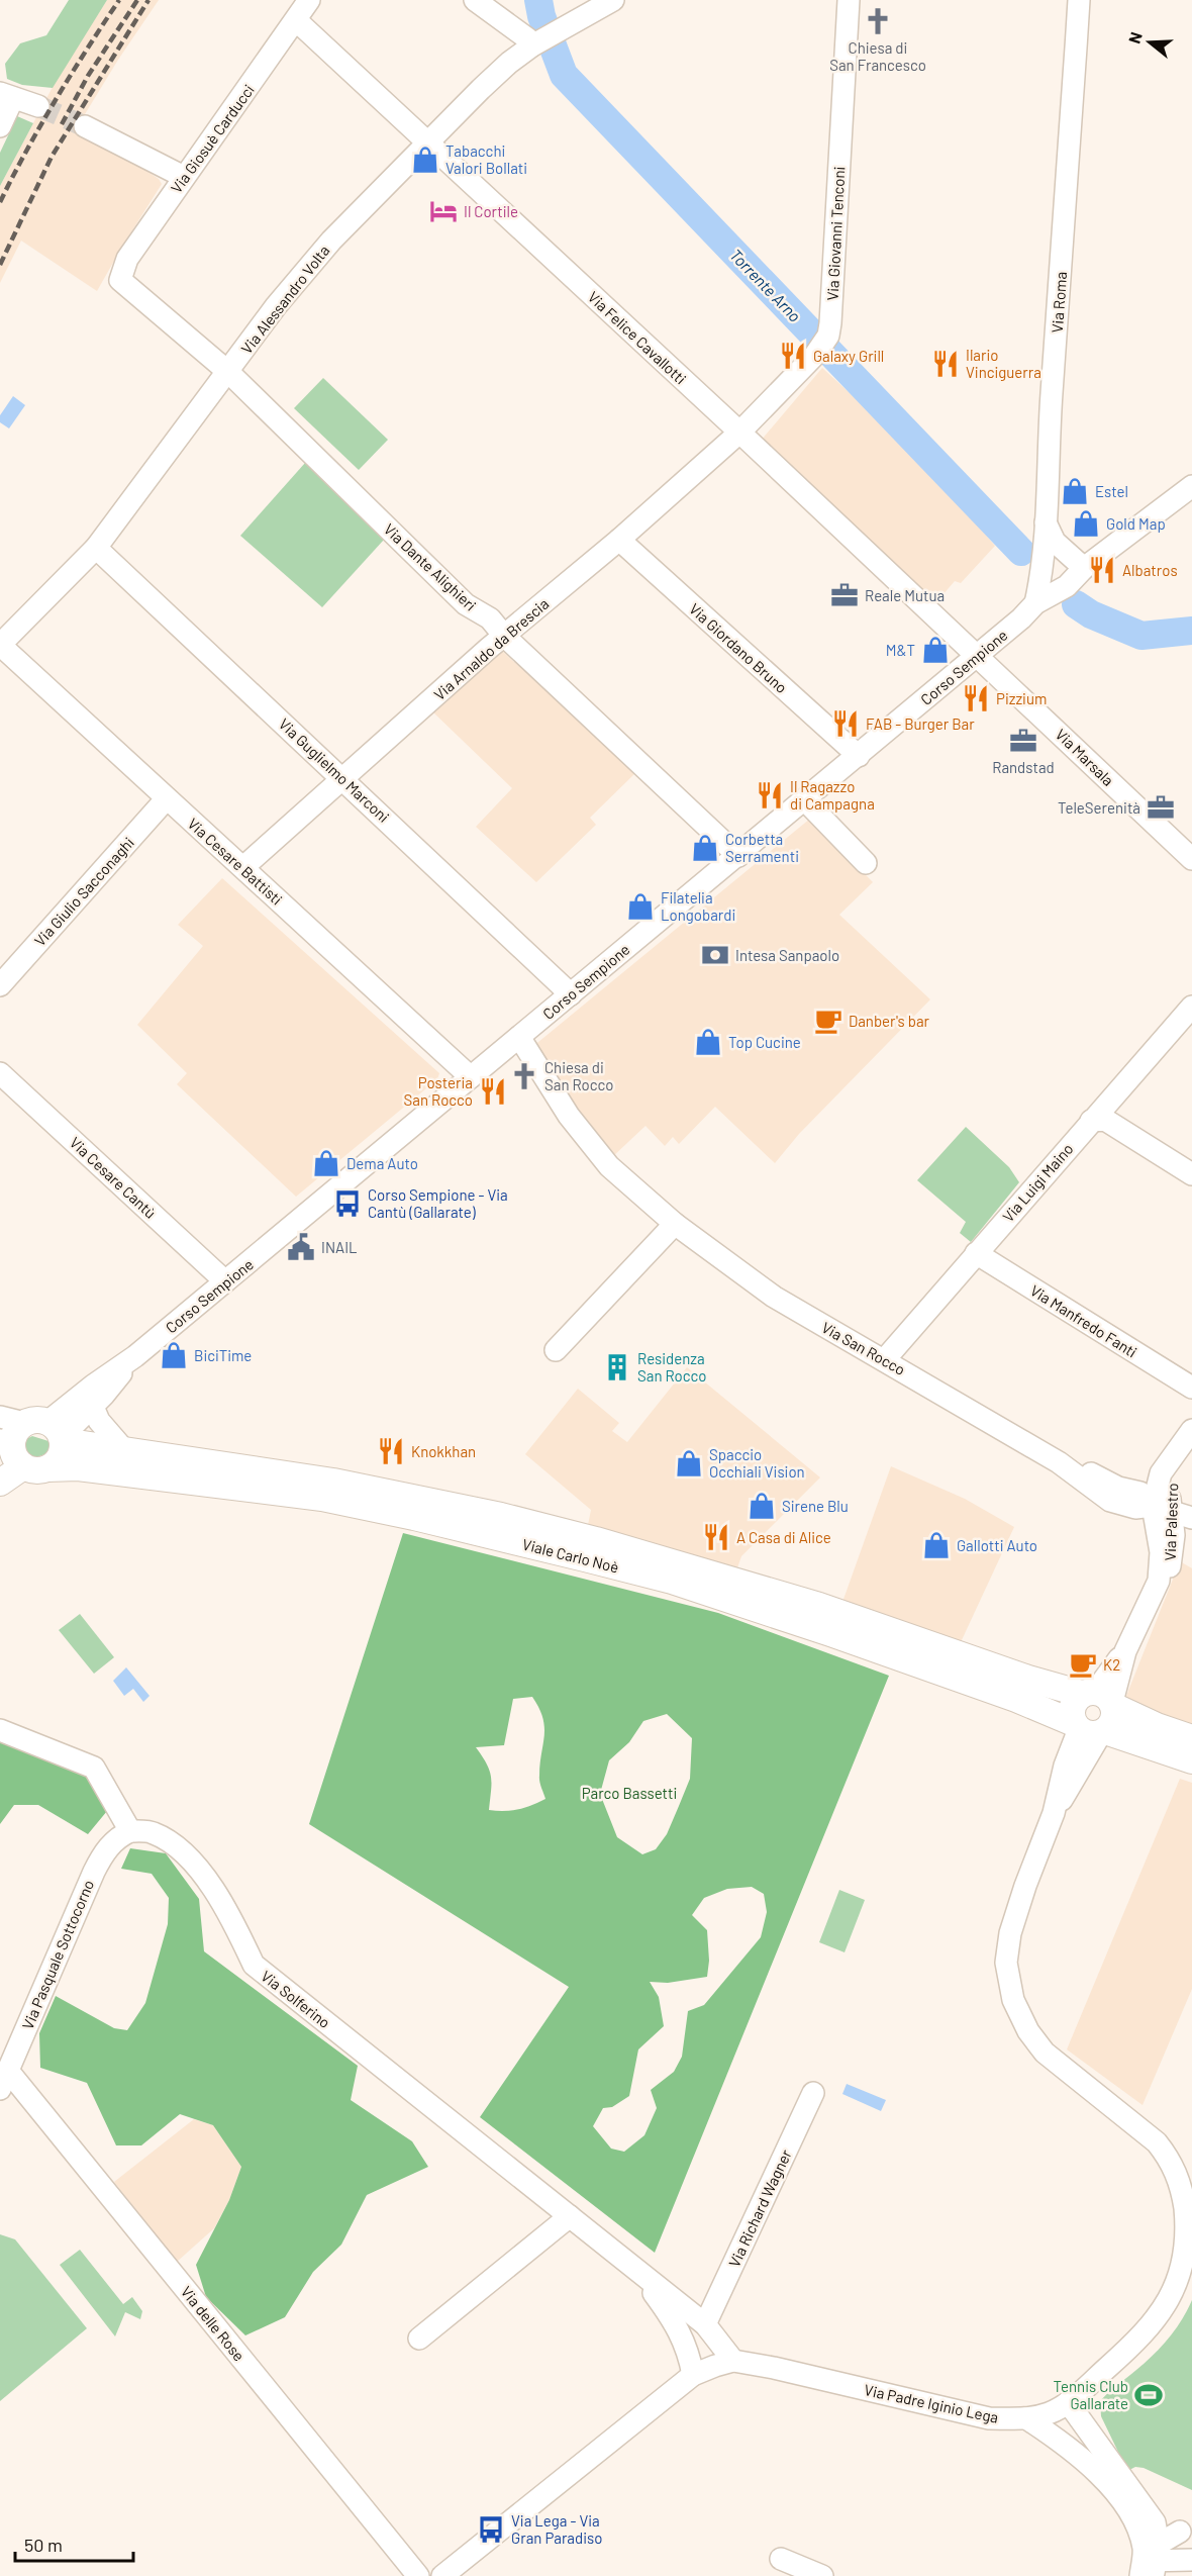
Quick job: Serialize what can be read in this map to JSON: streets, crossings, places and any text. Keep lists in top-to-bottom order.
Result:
{
  "streets": {
    "main road": ["Viale Carlo Noè"],
    "street": [
      "Via Giosuè Carducci",
      "Via Giovanni Tenconi",
      "Via Alessandro Volta",
      "Via Roma",
      "Via Felice Cavallotti",
      "Via Dante Alighieri",
      "Via Giordano Bruno",
      "Via Arnaldo da Brescia",
      "Corso Sempione",
      "Via Marsala",
      "Via Guglielmo Marconi",
      "Via Cesare Battisti",
      "Via Giulio Sacconaghi",
      "Via Cesare Cantù",
      "Via Luigi Maino",
      "Via Manfredo Fanti",
      "Via San Rocco",
      "Via Palestro",
      "Via Pasquale Sottocorno",
      "Via Solferino",
      "Via Richard Wagner",
      "Via delle Rose",
      "Via Padre Iginio Lega"
    ]
  },
  "crossings": [
    ["Via Giosuè Carducci", "Via Felice Cavallotti"],
    ["Via Giosuè Carducci", "Via Dante Alighieri"],
    ["Via Giovanni Tenconi", "Via Felice Cavallotti"],
    ["Via Giovanni Tenconi", "Via Arnaldo da Brescia"],
    ["Via Alessandro Volta", "Via Felice Cavallotti"],
    ["Via Alessandro Volta", "Via Dante Alighieri"],
    ["Via Alessandro Volta", "Via Guglielmo Marconi"],
    ["Via Alessandro Volta", "Via Cesare Battisti"],
    ["Via Roma", "Corso Sempione"],
    ["Via Felice Cavallotti", "Via Arnaldo da Brescia"],
    ["Via Felice Cavallotti", "Corso Sempione"],
    ["Via Felice Cavallotti", "Via Marsala"],
    ["Via Dante Alighieri", "Via Arnaldo da Brescia"],
    ["Via Dante Alighieri", "Corso Sempione"],
    ["Via Giordano Bruno", "Via Arnaldo da Brescia"],
    ["Via Giordano Bruno", "Corso Sempione"],
    ["Via Arnaldo da Brescia", "Via Guglielmo Marconi"],
    ["Via Arnaldo da Brescia", "Via Cesare Battisti"],
    ["Corso Sempione", "Via Marsala"],
    ["Corso Sempione", "Via Guglielmo Marconi"],
    ["Corso Sempione", "Via Cesare Battisti"],
    ["Corso Sempione", "Via Cesare Cantù"],
    ["Corso Sempione", "Via San Rocco"],
    ["Corso Sempione", "Viale Carlo Noè"],
    ["Via Cesare Battisti", "Via Giulio Sacconaghi"],
    ["Via Luigi Maino", "Via Manfredo Fanti"],
    ["Via Luigi Maino", "Via San Rocco"],
    ["Via San Rocco", "Via Palestro"],
    ["Via Palestro", "Viale Carlo Noè"],
    ["Viale Carlo Noè", "Via Padre Iginio Lega"],
    ["Via Pasquale Sottocorno", "Via Solferino"],
    ["Via Pasquale Sottocorno", "Via delle Rose"],
    ["Via Solferino", "Via Richard Wagner"],
    ["Via Solferino", "Via Padre Iginio Lega"]
  ],
  "water": ["Torrente Arno"],
  "parks": ["Parco Bassetti"],
  "places": {
    "church": ["Chiesa di San Francesco", "Chiesa di San Rocco"],
    "shop": [
      "Tabacchi Valori Bollati",
      "Estel",
      "Gold Map",
      "M&T",
      "Corbetta Serramenti",
      "Filatelia Longobardi",
      "Top Cucine",
      "Dema Auto",
      "BiciTime",
      "Spaccio Occhiali Vision",
      "Sirene Blu",
      "Gallotti Auto"
    ],
    "hotel": ["Il Cortile"],
    "restaurant": [
      "Galaxy Grill",
      "Ilario Vinciguerra",
      "Albatros",
      "Pizzium",
      "FAB - Burger Bar",
      "Il Ragazzo di Campagna",
      "Posteria San Rocco",
      "Knokkhan",
      "A Casa di Alice"
    ],
    "office": ["Reale Mutua", "Randstad", "TeleSerenità"],
    "bank": ["Intesa Sanpaolo"],
    "cafe": ["Danber's bar", "K2"],
    "bus stop": ["Corso Sempione - Via Cantù (Gallarate)", "Via Lega - Via Gran Paradiso"],
    "public building": ["INAIL"],
    "building": ["Residenza San Rocco"],
    "sports": ["Tennis Club Gallarate"]
  },
  "scale_bar": "50 m",
  "north": "left"
}
